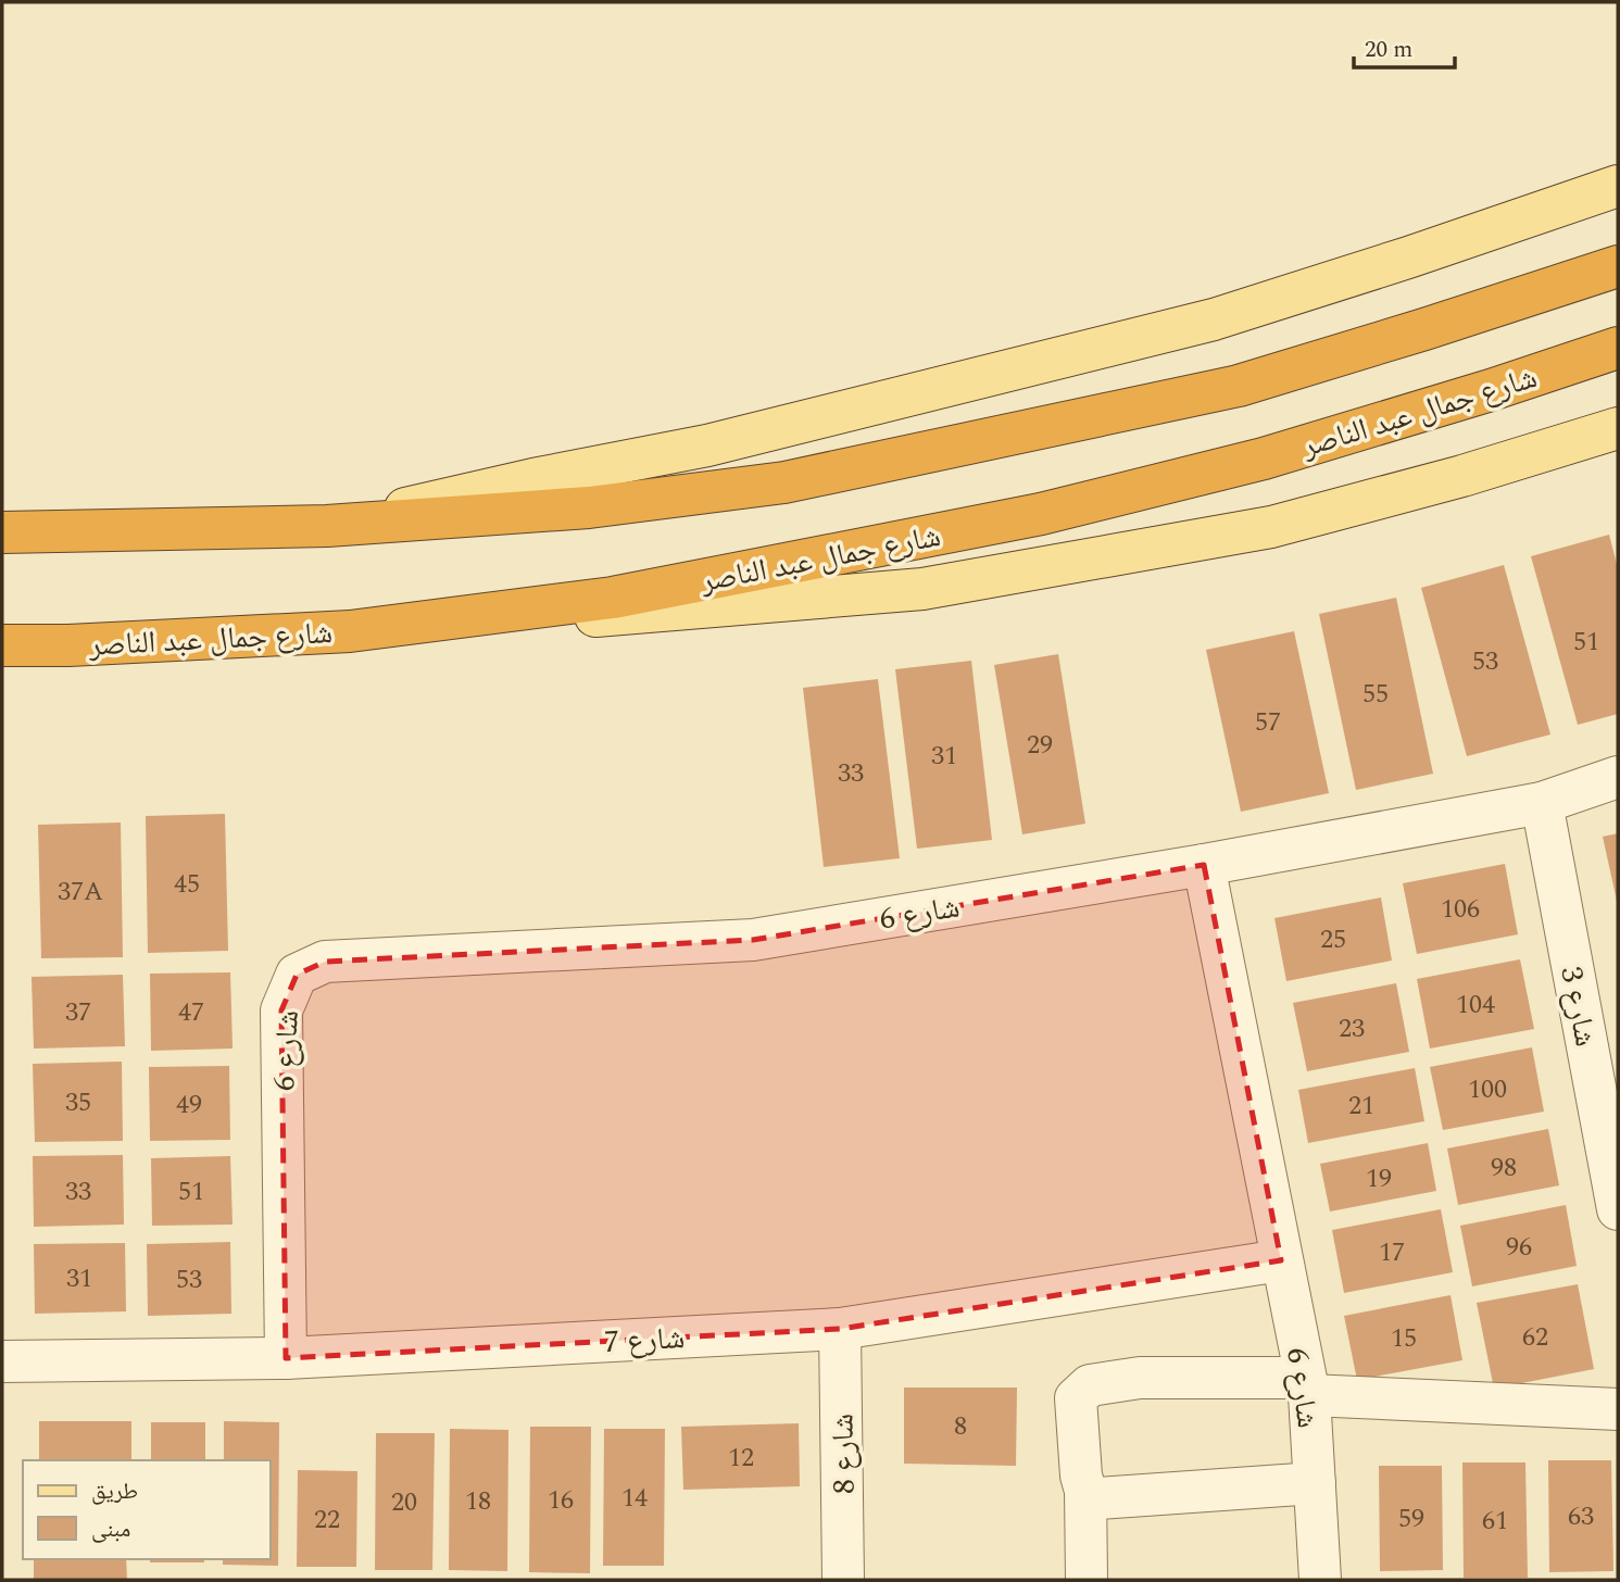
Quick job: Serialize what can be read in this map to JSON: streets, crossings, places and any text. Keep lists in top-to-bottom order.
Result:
{
  "streets": {
    "highway": ["شارع جمال عبد الناصر"],
    "street": [
      "شارع 6",
      "شارع 3",
      "شارع 7",
      "شارع 8"
    ]
  },
  "crossings": [
    ["شارع 6", "شارع 7"],
    ["شارع 7", "شارع 8"]
  ],
  "house_numbers": [
    "51",
    "53",
    "55",
    "57",
    "29",
    "31",
    "33",
    "45",
    "37A",
    "106",
    "25",
    "104",
    "37",
    "47",
    "23",
    "100",
    "35",
    "49",
    "21",
    "98",
    "19",
    "33",
    "51",
    "96",
    "17",
    "31",
    "53",
    "62",
    "15",
    "8",
    "12",
    "14",
    "16",
    "18",
    "20",
    "63",
    "59",
    "22",
    "61"
  ],
  "legend": ["طريق", "مبنى"],
  "scale_bar": "20 m"
}
